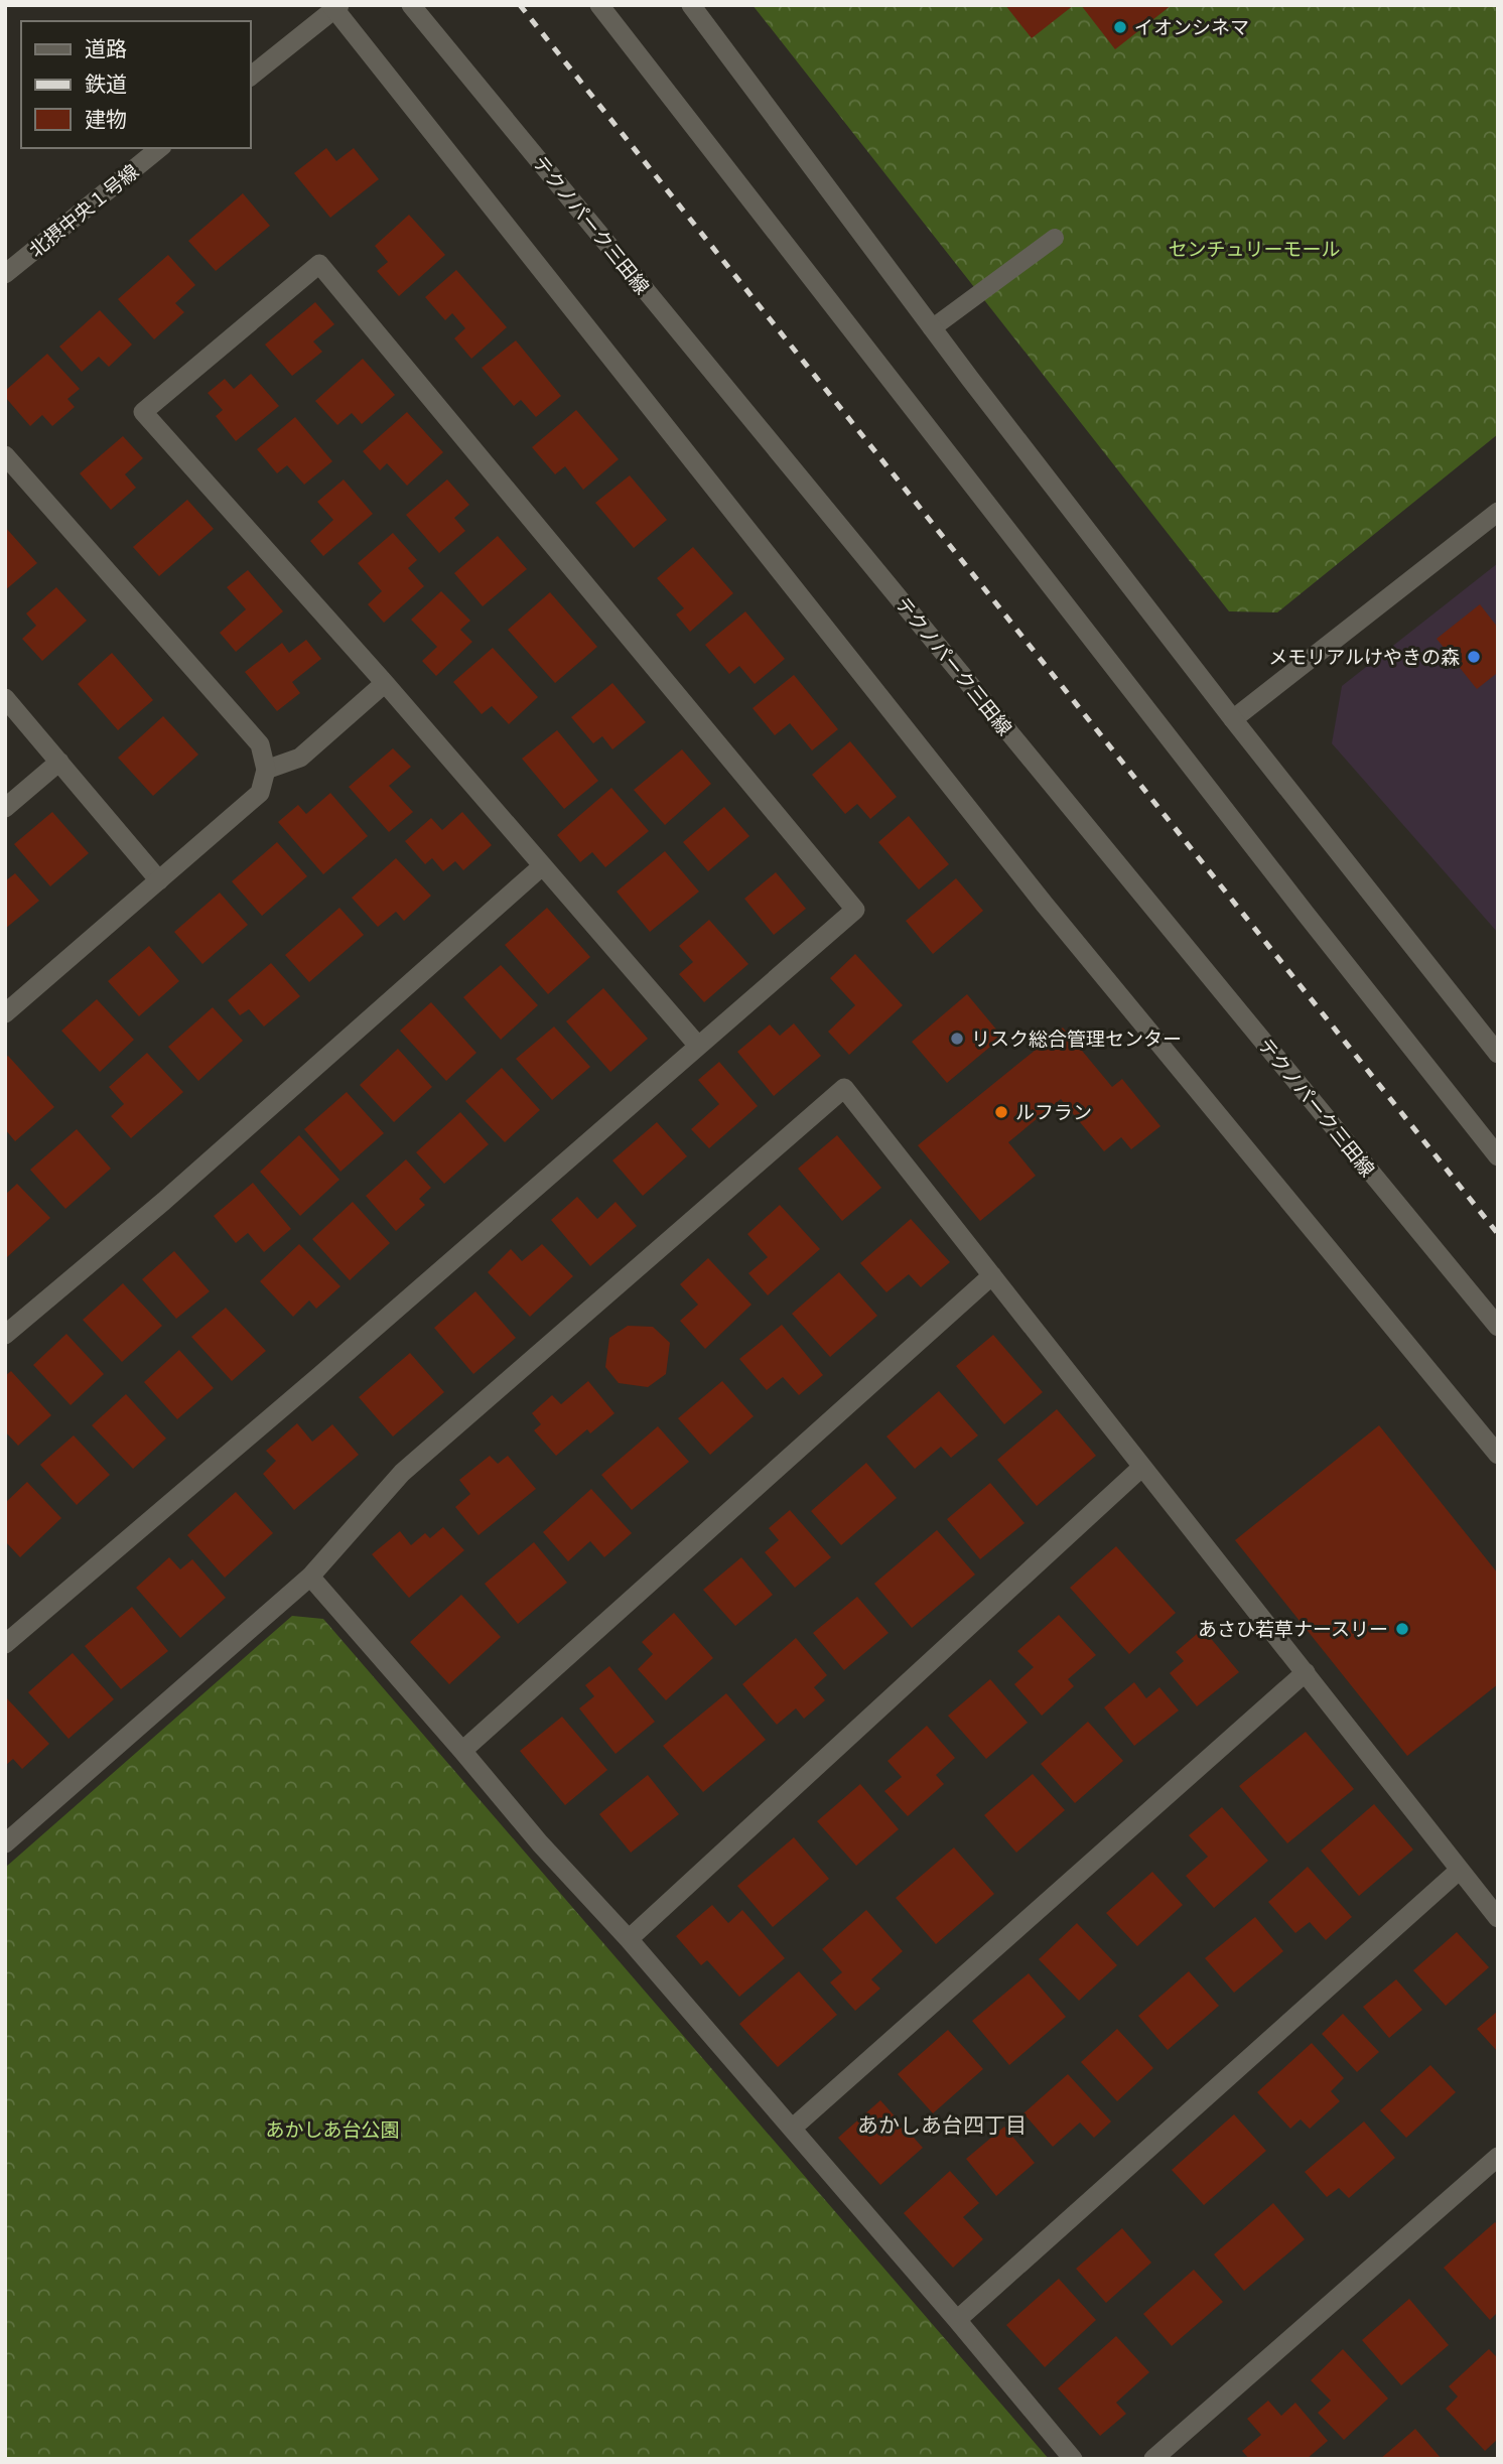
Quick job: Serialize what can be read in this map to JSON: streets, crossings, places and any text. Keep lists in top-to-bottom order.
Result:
{
  "streets": {
    "street": ["北摂中央１号線", "テクノパーク三田線"]
  },
  "districts": ["あかしあ台四丁目"],
  "parks": ["センチュリーモール", "あかしあ台公園"],
  "places": [
    "イオンシネマ",
    "メモリアルけやきの森",
    "リスク総合管理センター",
    "ルフラン",
    "あさひ若草ナースリー"
  ],
  "legend": ["道路", "鉄道", "建物"]
}
